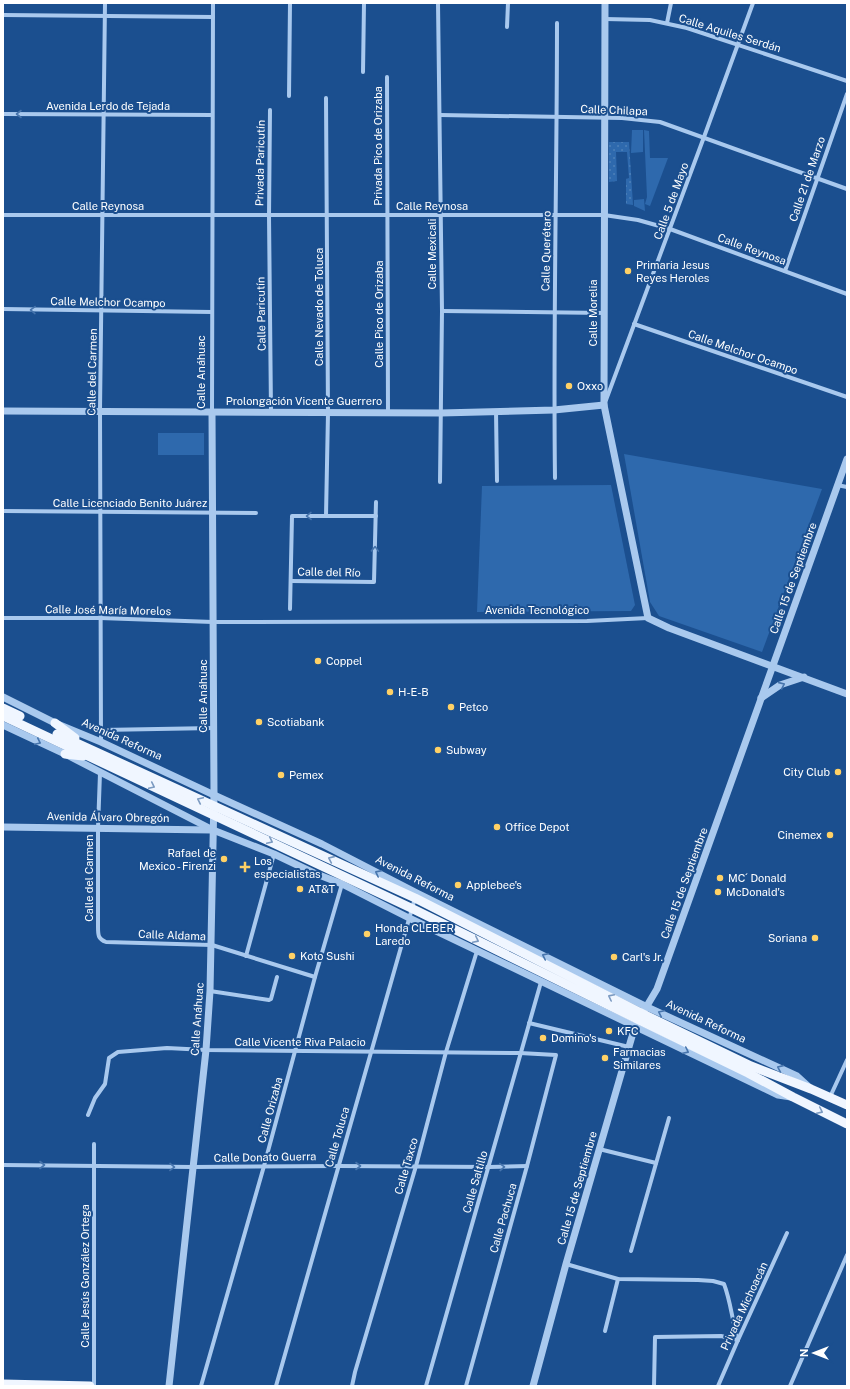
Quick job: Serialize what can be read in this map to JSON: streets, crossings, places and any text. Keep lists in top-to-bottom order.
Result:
{
  "streets": {
    "main road": ["Avenida Reforma"],
    "street": [
      "Calle Aquiles Serdán",
      "Avenida Lerdo de Tejada",
      "Calle Chilapa",
      "Privada Pico de Orizaba",
      "Privada Paricutín",
      "Calle 21 de Marzo",
      "Calle 5 de Mayo",
      "Calle Reynosa",
      "Calle Querétaro",
      "Calle Mexicali",
      "Calle Melchor Ocampo",
      "Calle Nevado de Toluca",
      "Calle Morelia",
      "Calle Paricutín",
      "Calle Pico de Orizaba",
      "Calle del Carmen",
      "Calle Anáhuac",
      "Prolongación Vicente Guerrero",
      "Calle Licenciado Benito Juárez",
      "Calle del Río",
      "Calle 15 de Septiembre",
      "Calle José María Morelos",
      "Avenida Tecnológico",
      "Avenida Álvaro Obregón",
      "Calle Aldama",
      "Calle Vicente Riva Palacio",
      "Calle Orizaba",
      "Calle Toluca",
      "Calle Donato Guerra",
      "Calle Taxco",
      "Calle Saltillo",
      "Calle Pachuca",
      "Calle Jesús González Ortega",
      "Privada Michoacán"
    ]
  },
  "crossings": [
    ["Calle Aquiles Serdán", "Calle 5 de Mayo"],
    ["Calle Aquiles Serdán", "Calle Morelia"],
    ["Avenida Lerdo de Tejada", "Calle del Carmen"],
    ["Avenida Lerdo de Tejada", "Calle Anáhuac"],
    ["Calle Chilapa", "Calle 21 de Marzo"],
    ["Calle Chilapa", "Calle 5 de Mayo"],
    ["Calle Chilapa", "Calle Querétaro"],
    ["Calle Chilapa", "Calle Mexicali"],
    ["Calle Chilapa", "Calle Morelia"],
    ["Privada Pico de Orizaba", "Calle Reynosa"],
    ["Privada Pico de Orizaba", "Calle Pico de Orizaba"],
    ["Privada Paricutín", "Calle Reynosa"],
    ["Privada Paricutín", "Calle Paricutín"],
    ["Calle 21 de Marzo", "Calle Reynosa"],
    ["Calle 5 de Mayo", "Calle Reynosa"],
    ["Calle 5 de Mayo", "Calle Melchor Ocampo"],
    ["Calle 5 de Mayo", "Calle Morelia"],
    ["Calle 5 de Mayo", "Prolongación Vicente Guerrero"],
    ["Calle Reynosa", "Calle Querétaro"],
    ["Calle Reynosa", "Calle Mexicali"],
    ["Calle Reynosa", "Calle Nevado de Toluca"],
    ["Calle Reynosa", "Calle Morelia"],
    ["Calle Reynosa", "Calle Paricutín"],
    ["Calle Reynosa", "Calle Pico de Orizaba"],
    ["Calle Reynosa", "Calle del Carmen"],
    ["Calle Reynosa", "Calle Anáhuac"],
    ["Calle Querétaro", "Prolongación Vicente Guerrero"],
    ["Calle Mexicali", "Prolongación Vicente Guerrero"],
    ["Calle Melchor Ocampo", "Calle del Carmen"],
    ["Calle Melchor Ocampo", "Calle Anáhuac"],
    ["Calle Nevado de Toluca", "Prolongación Vicente Guerrero"],
    ["Calle Nevado de Toluca", "Calle del Río"],
    ["Calle Morelia", "Prolongación Vicente Guerrero"],
    ["Calle Morelia", "Avenida Tecnológico"],
    ["Calle Paricutín", "Prolongación Vicente Guerrero"],
    ["Calle Pico de Orizaba", "Prolongación Vicente Guerrero"],
    ["Calle del Carmen", "Prolongación Vicente Guerrero"],
    ["Calle del Carmen", "Calle Licenciado Benito Juárez"],
    ["Calle del Carmen", "Calle José María Morelos"],
    ["Calle del Carmen", "Avenida Reforma"],
    ["Calle del Carmen", "Avenida Álvaro Obregón"],
    ["Calle del Carmen", "Calle Aldama"],
    ["Calle Anáhuac", "Prolongación Vicente Guerrero"],
    ["Calle Anáhuac", "Calle Licenciado Benito Juárez"],
    ["Calle Anáhuac", "Calle José María Morelos"],
    ["Calle Anáhuac", "Avenida Tecnológico"],
    ["Calle Anáhuac", "Avenida Reforma"],
    ["Calle Anáhuac", "Avenida Álvaro Obregón"],
    ["Calle Anáhuac", "Calle Aldama"],
    ["Calle Anáhuac", "Calle Vicente Riva Palacio"],
    ["Calle Anáhuac", "Calle Donato Guerra"],
    ["Calle 15 de Septiembre", "Avenida Tecnológico"],
    ["Calle 15 de Septiembre", "Avenida Reforma"],
    ["Calle José María Morelos", "Avenida Tecnológico"],
    ["Avenida Reforma", "Avenida Álvaro Obregón"],
    ["Avenida Reforma", "Calle Orizaba"],
    ["Avenida Reforma", "Calle Toluca"],
    ["Avenida Reforma", "Calle Taxco"],
    ["Avenida Reforma", "Calle Saltillo"],
    ["Calle Aldama", "Calle Orizaba"],
    ["Calle Vicente Riva Palacio", "Calle Orizaba"],
    ["Calle Vicente Riva Palacio", "Calle Toluca"],
    ["Calle Vicente Riva Palacio", "Calle Taxco"],
    ["Calle Vicente Riva Palacio", "Calle Saltillo"],
    ["Calle Vicente Riva Palacio", "Calle Pachuca"],
    ["Calle Orizaba", "Calle Donato Guerra"],
    ["Calle Toluca", "Calle Donato Guerra"],
    ["Calle Donato Guerra", "Calle Taxco"],
    ["Calle Donato Guerra", "Calle Saltillo"],
    ["Calle Donato Guerra", "Calle Pachuca"],
    ["Calle Donato Guerra", "Calle Jesús González Ortega"]
  ],
  "one_way": ["Avenida Lerdo de Tejada", "Calle Donato Guerra"],
  "places": {
    "other": [
      "Primaria Jesus Reyes Heroles",
      "Oxxo",
      "Coppel",
      "H-E-B",
      "Petco",
      "Scotiabank",
      "Subway",
      "City Club",
      "Pemex",
      "Office Depot",
      "Cinemex",
      "Rafael de Mexico - Firenzi",
      "MC´ Donald",
      "Applebee's",
      "AT&T",
      "McDonald's",
      "Honda CLEBER Laredo",
      "Soriana",
      "Koto Sushi",
      "Carl's Jr.",
      "KFC",
      "Domino's",
      "Farmacias Similares"
    ],
    "health": ["Los especialistas"]
  },
  "north": "left"
}
